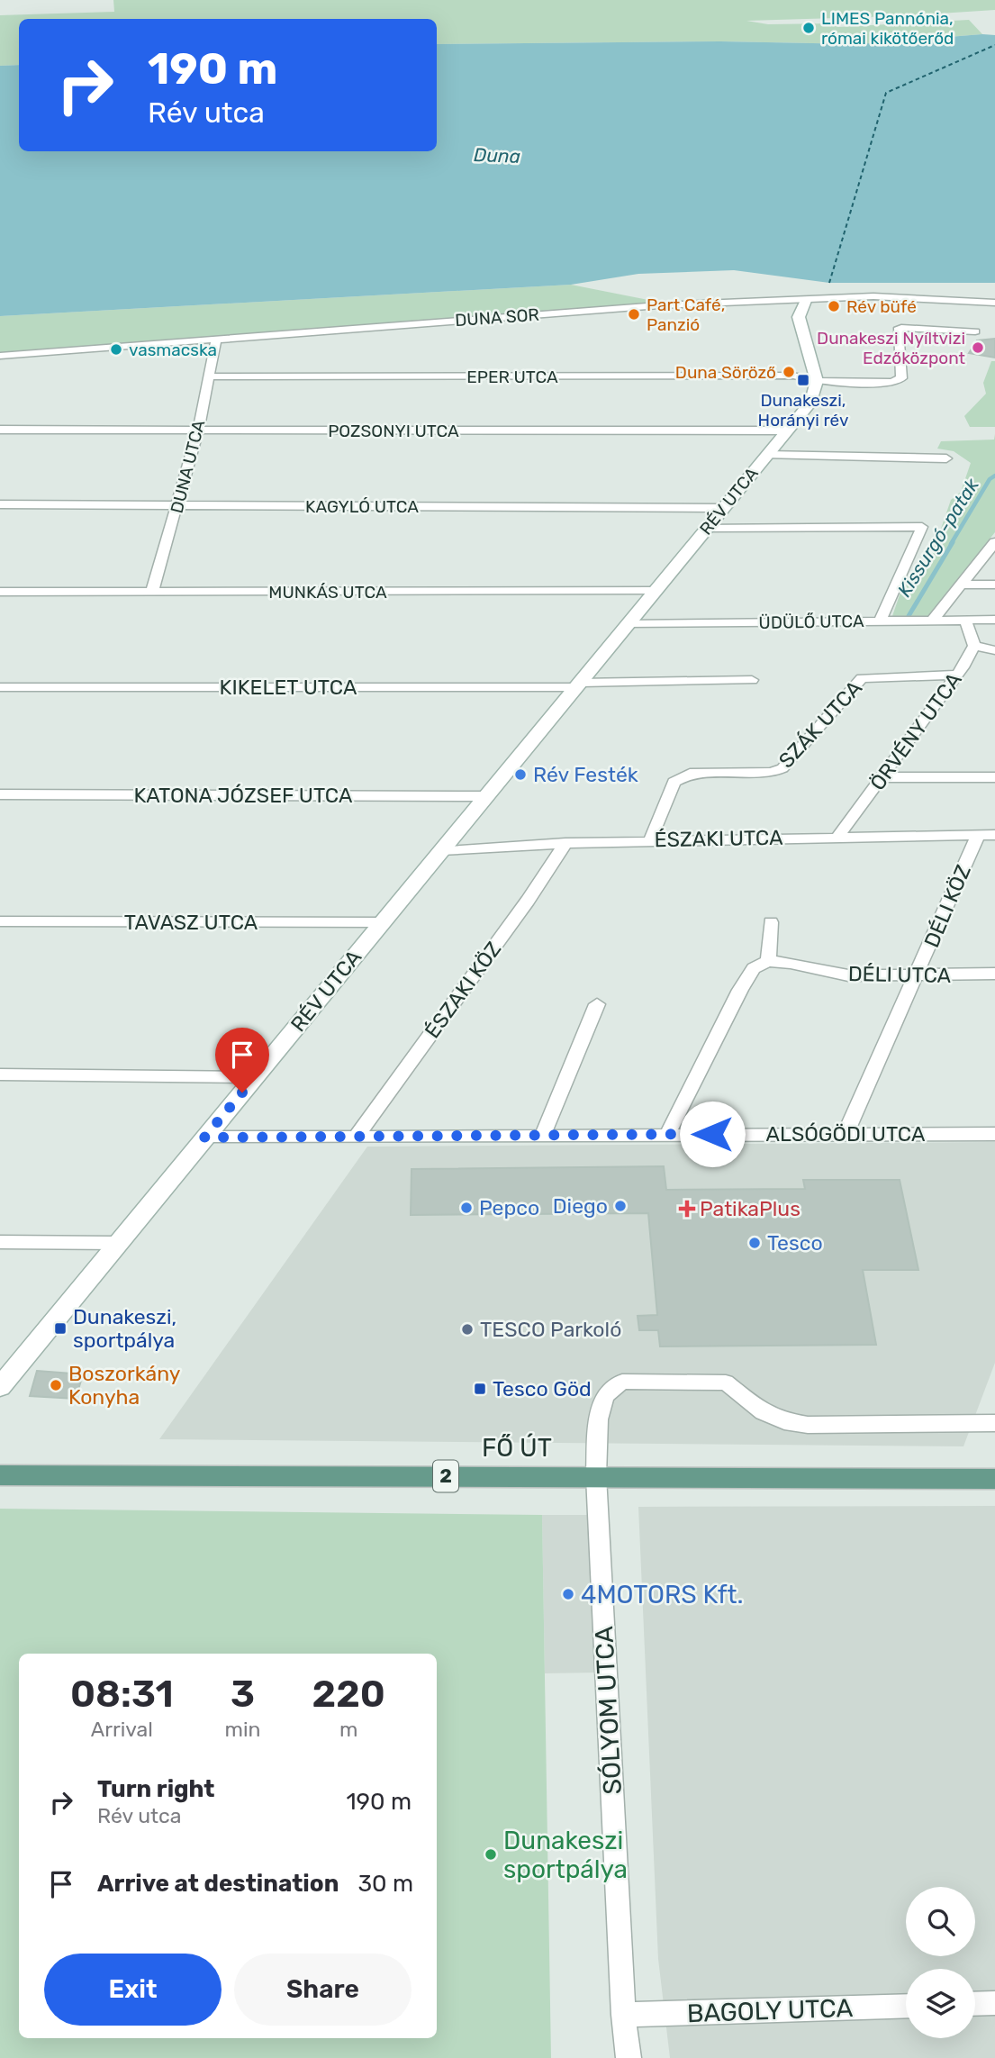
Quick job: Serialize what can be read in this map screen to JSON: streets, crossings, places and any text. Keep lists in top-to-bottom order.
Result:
{
  "streets": {
    "main road": ["FŐ ÚT", "2"],
    "street": [
      "DUNA SOR",
      "EPER UTCA",
      "POZSONYI UTCA",
      "DUNA UTCA",
      "RÉV UTCA",
      "KAGYLÓ UTCA",
      "MUNKÁS UTCA",
      "ÜDÜLŐ UTCA",
      "KIKELET UTCA",
      "SZÁK UTCA",
      "ÖRVÉNY UTCA",
      "KATONA JÓZSEF UTCA",
      "ÉSZAKI UTCA",
      "DÉLI KÖZ",
      "TAVASZ UTCA",
      "DÉLI UTCA",
      "ÉSZAKI KÖZ",
      "ALSÓGÖDI UTCA",
      "SÓLYOM UTCA",
      "BAGOLY UTCA"
    ]
  },
  "crossings": [
    ["DUNA SOR", "DUNA UTCA"],
    ["EPER UTCA", "DUNA UTCA"],
    ["EPER UTCA", "RÉV UTCA"],
    ["POZSONYI UTCA", "DUNA UTCA"],
    ["POZSONYI UTCA", "RÉV UTCA"],
    ["DUNA UTCA", "KAGYLÓ UTCA"],
    ["DUNA UTCA", "MUNKÁS UTCA"],
    ["RÉV UTCA", "KAGYLÓ UTCA"],
    ["RÉV UTCA", "MUNKÁS UTCA"],
    ["RÉV UTCA", "ÜDÜLŐ UTCA"],
    ["RÉV UTCA", "KIKELET UTCA"],
    ["RÉV UTCA", "KATONA JÓZSEF UTCA"],
    ["RÉV UTCA", "ÉSZAKI UTCA"],
    ["RÉV UTCA", "TAVASZ UTCA"],
    ["RÉV UTCA", "ALSÓGÖDI UTCA"],
    ["SZÁK UTCA", "ÖRVÉNY UTCA"],
    ["SZÁK UTCA", "ÉSZAKI UTCA"],
    ["ÖRVÉNY UTCA", "ÉSZAKI UTCA"],
    ["ÉSZAKI UTCA", "DÉLI KÖZ"],
    ["ÉSZAKI UTCA", "ÉSZAKI KÖZ"],
    ["DÉLI KÖZ", "DÉLI UTCA"],
    ["DÉLI KÖZ", "ALSÓGÖDI UTCA"],
    ["ÉSZAKI KÖZ", "ALSÓGÖDI UTCA"],
    ["FŐ ÚT", "SÓLYOM UTCA"],
    ["SÓLYOM UTCA", "BAGOLY UTCA"]
  ],
  "water": ["Duna", "Kissurgó-patak"],
  "places": {
    "other": [
      "LIMES Pannónia, római kikötőerőd",
      "Rév büfé",
      "Part Café, Panzió",
      "Dunakeszi Nyíltvizi Edzőközpont",
      "vasmacska",
      "Duna Söröző",
      "Rév Festék",
      "Diego",
      "Pepco",
      "Tesco",
      "TESCO Parkoló",
      "Boszorkány Konyha",
      "4MOTORS Kft.",
      "Dunakeszi sportpálya"
    ],
    "transit": ["Dunakeszi, Horányi rév", "Dunakeszi, sportpálya", "Tesco Göd"],
    "health": ["PatikaPlus"]
  },
  "page": {
    "turn": ["190 m", "Rév utca"],
    "eta": [
      "08:31",
      "Arrival",
      "3",
      "min",
      "220",
      "m"
    ],
    "list": [
      {
        "name": "Turn right",
        "note": "Rév utca",
        "value": "190 m"
      },
      {
        "name": "Arrive at destination",
        "value": "30 m"
      }
    ],
    "buttons": ["Exit", "Share"]
  }
}
